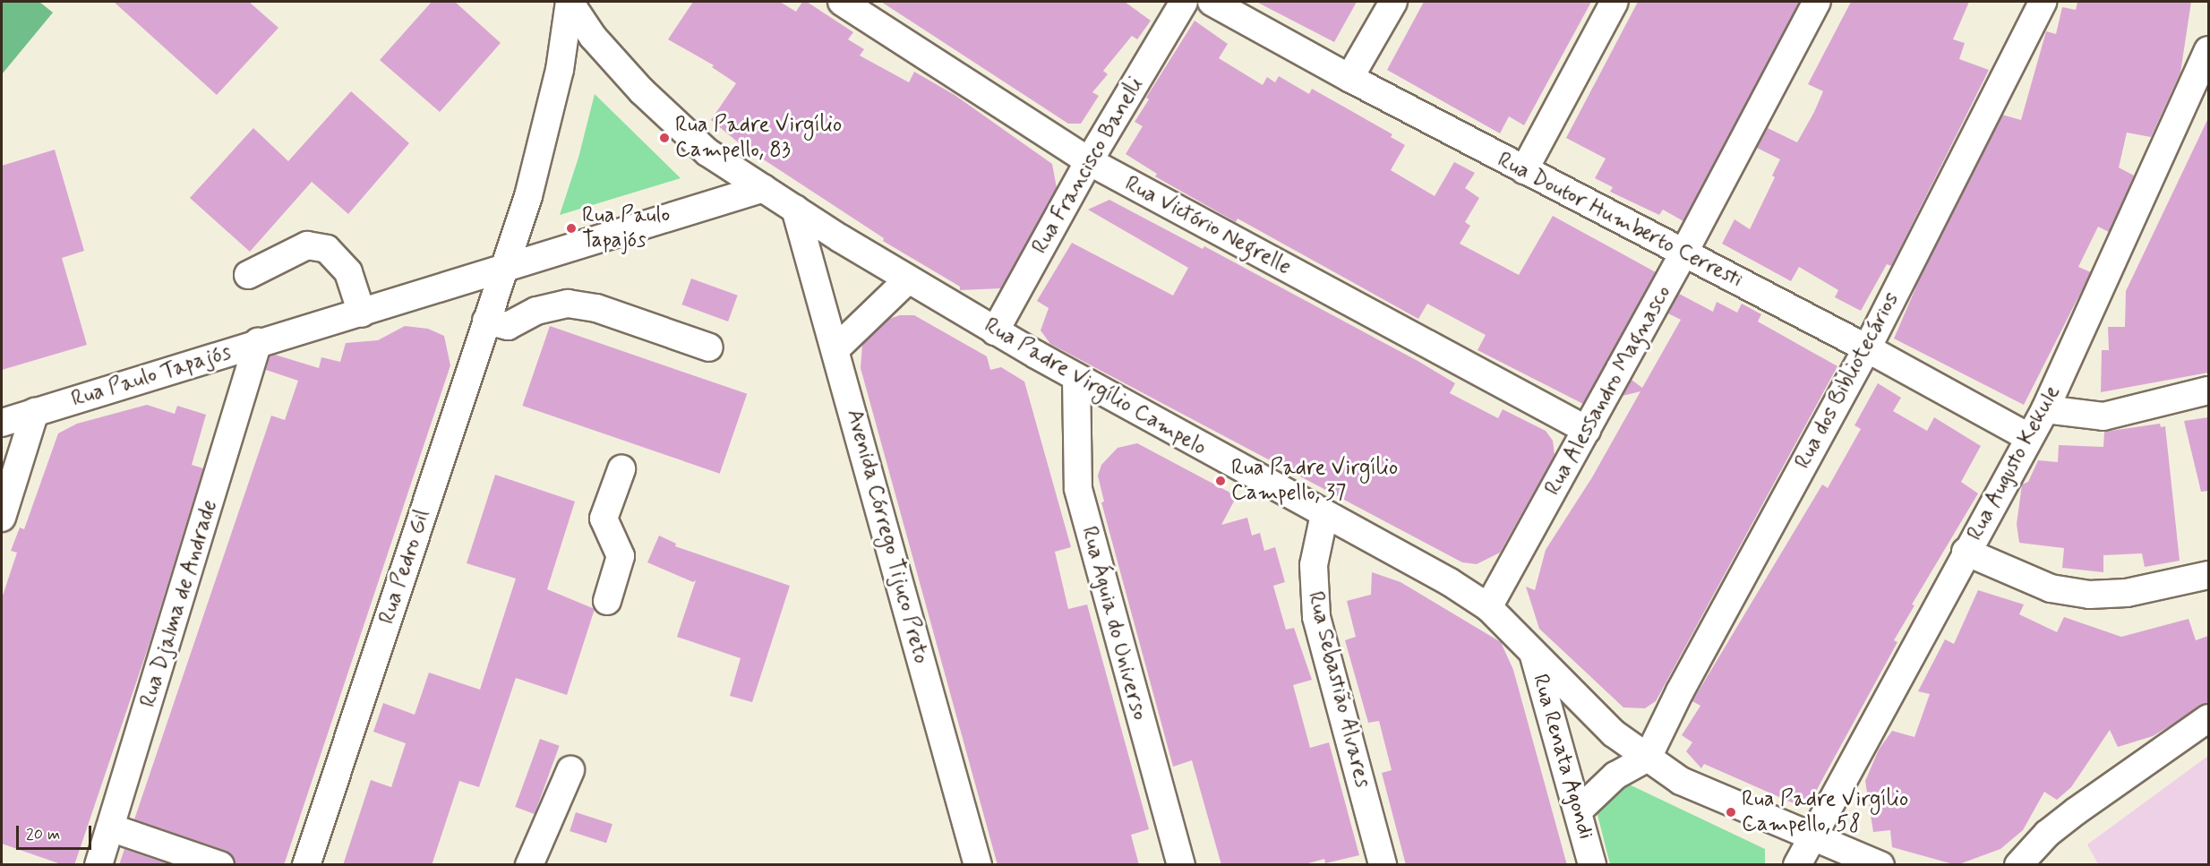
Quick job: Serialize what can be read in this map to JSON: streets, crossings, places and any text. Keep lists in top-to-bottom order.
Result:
{
  "streets": {
    "street": [
      "Rua Francisco Banelli",
      "Rua Doutor Humberto Cerresti",
      "Rua Victório Negrelle",
      "Rua Paulo Tapajós",
      "Rua dos Bibliotecários",
      "Rua Padre Virgílio Campelo",
      "Rua Alessandro Magnasco",
      "Rua Augusto Kekule",
      "Avenida Córrego Tijuco Preto",
      "Rua Pedro Gil",
      "Rua Djalma de Andrade",
      "Rua Águia do Universo",
      "Rua Sebastião Alvares",
      "Rua Renata Agondi"
    ]
  },
  "crossings": [
    ["Rua Francisco Banelli", "Rua Victório Negrelle"],
    ["Rua Francisco Banelli", "Rua Padre Virgílio Campelo"],
    ["Rua Doutor Humberto Cerresti", "Rua dos Bibliotecários"],
    ["Rua Doutor Humberto Cerresti", "Rua Alessandro Magnasco"],
    ["Rua Doutor Humberto Cerresti", "Rua Augusto Kekule"],
    ["Rua Victório Negrelle", "Rua Alessandro Magnasco"],
    ["Rua Paulo Tapajós", "Rua Padre Virgílio Campelo"],
    ["Rua Paulo Tapajós", "Rua Pedro Gil"],
    ["Rua Paulo Tapajós", "Rua Djalma de Andrade"],
    ["Rua dos Bibliotecários", "Rua Padre Virgílio Campelo"],
    ["Rua Padre Virgílio Campelo", "Rua Alessandro Magnasco"],
    ["Rua Padre Virgílio Campelo", "Rua Augusto Kekule"],
    ["Rua Padre Virgílio Campelo", "Avenida Córrego Tijuco Preto"],
    ["Rua Padre Virgílio Campelo", "Rua Pedro Gil"],
    ["Rua Padre Virgílio Campelo", "Rua Águia do Universo"],
    ["Rua Padre Virgílio Campelo", "Rua Sebastião Alvares"],
    ["Rua Padre Virgílio Campelo", "Rua Renata Agondi"]
  ],
  "places": [
    "Rua Padre Virgílio Campello, 83",
    "Rua Paulo Tapajós",
    "Rua Padre Virgílio Campello, 37",
    "Rua Padre Virgílio Campello, 58"
  ],
  "scale_bar": "20 m"
}
